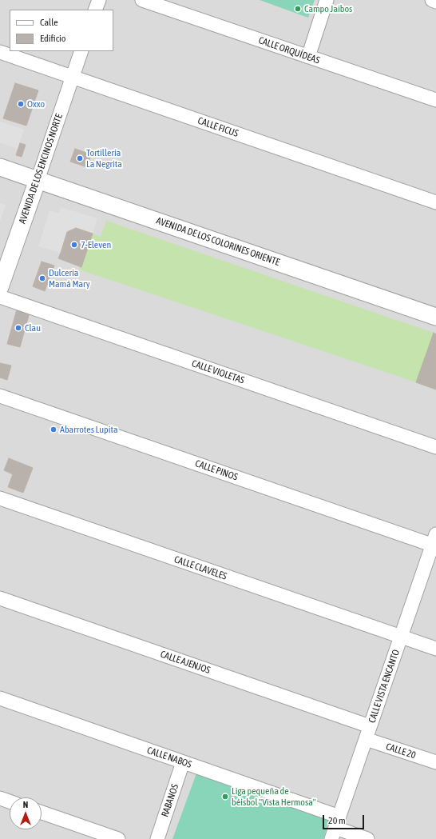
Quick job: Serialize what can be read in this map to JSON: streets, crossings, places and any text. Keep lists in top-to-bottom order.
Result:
{
  "streets": {
    "street": [
      "CALLE ORQUÍDEAS",
      "CALLE FICUS",
      "AVENIDA DE LOS ENCINOS NORTE",
      "AVENIDA DE LOS COLORINES ORIENTE",
      "CALLE VIOLETAS",
      "CALLE PINOS",
      "CALLE CLAVELES",
      "CALLE AJENJOS",
      "CALLE VISTA ENCANTO",
      "CALLE 20",
      "CALLE NABOS",
      "RABANOS"
    ]
  },
  "crossings": [
    ["CALLE FICUS", "AVENIDA DE LOS ENCINOS NORTE"],
    ["AVENIDA DE LOS ENCINOS NORTE", "AVENIDA DE LOS COLORINES ORIENTE"],
    ["CALLE PINOS", "CALLE VISTA ENCANTO"],
    ["CALLE CLAVELES", "CALLE VISTA ENCANTO"],
    ["CALLE AJENJOS", "CALLE VISTA ENCANTO"],
    ["CALLE VISTA ENCANTO", "CALLE 20"],
    ["CALLE VISTA ENCANTO", "CALLE NABOS"],
    ["CALLE NABOS", "RABANOS"]
  ],
  "places": [
    "Campo Jaibos",
    "Oxxo",
    "Tortillería La Negrita",
    "7-Eleven",
    "Dulcería Mamá Mary",
    "Clau",
    "Abarrotes Lupita",
    "Liga pequeña de béisbol \"Vista Hermosa\""
  ],
  "legend": ["Calle", "Edificio"],
  "scale_bar": "20 m",
  "north": "top"
}
